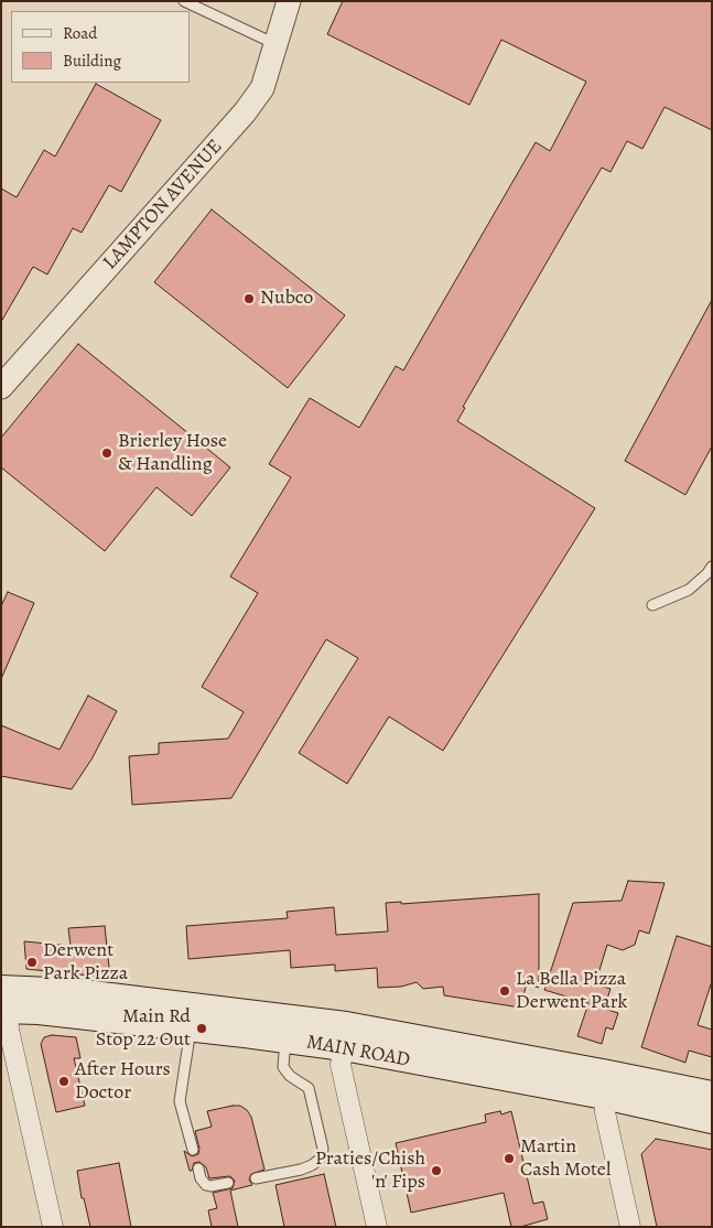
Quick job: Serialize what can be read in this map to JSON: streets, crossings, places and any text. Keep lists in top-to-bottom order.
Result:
{
  "streets": {
    "main road": ["MAIN ROAD"],
    "street": ["LAMPTON AVENUE"]
  },
  "places": [
    "Nubco",
    "Brierley Hose & Handling",
    "Derwent Park Pizza",
    "La Bella Pizza Derwent Park",
    "Main Rd Stop 22 Out",
    "After Hours Doctor",
    "Martin Cash Motel",
    "Praties/Chish 'n' Fips"
  ],
  "legend": ["Road", "Building"]
}
